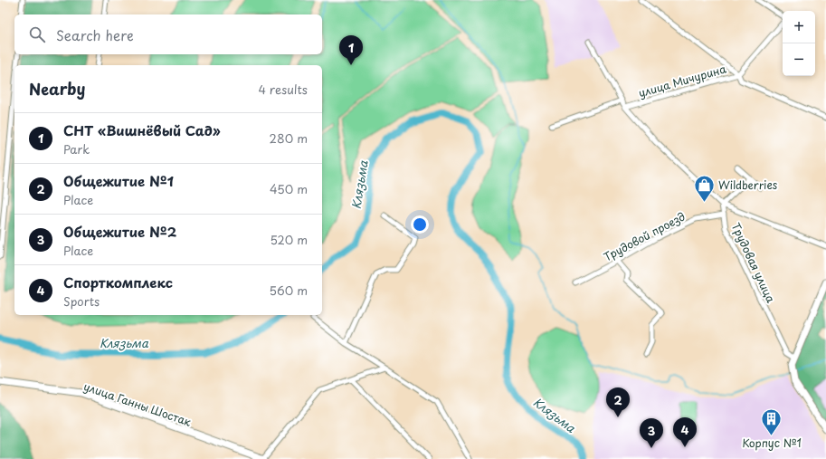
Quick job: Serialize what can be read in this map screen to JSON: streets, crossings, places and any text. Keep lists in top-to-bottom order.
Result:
{
  "streets": {
    "main road": ["улица Ганны Шостак"],
    "street": ["улица Мичурина", "Трудовой проезд", "Трудовая улица"]
  },
  "crossings": [
    ["Трудовой проезд", "Трудовая улица"]
  ],
  "water": ["Клязьма"],
  "places": {
    "shop": ["Wildberries"],
    "building": ["Корпус №1"]
  },
  "page": {
    "map_buttons": ["+", "−"],
    "search": "Search here",
    "pins": [
      "1",
      "2",
      "4",
      "3"
    ],
    "heading": ["Nearby", "4 results"],
    "list": [
      {
        "mark": "1",
        "name": "СНТ «Вишнёвый Сад»",
        "note": "Park",
        "value": "280 m"
      },
      {
        "mark": "2",
        "name": "Общежитие №1",
        "note": "Place",
        "value": "450 m"
      },
      {
        "mark": "3",
        "name": "Общежитие №2",
        "note": "Place",
        "value": "520 m"
      },
      {
        "mark": "4",
        "name": "Спорткомплекс",
        "note": "Sports",
        "value": "560 m"
      }
    ]
  }
}
